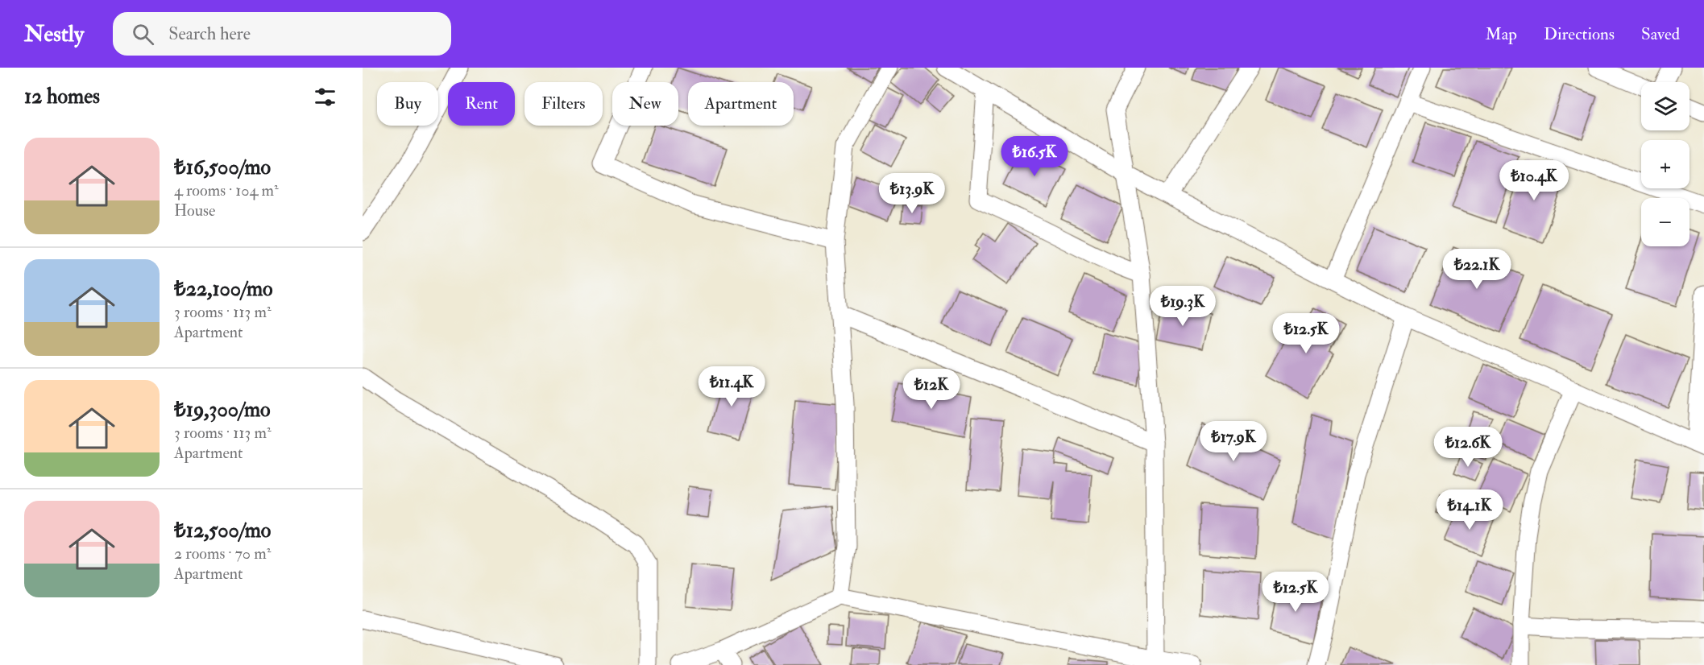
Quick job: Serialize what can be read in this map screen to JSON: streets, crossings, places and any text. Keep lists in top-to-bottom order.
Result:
{
  "page": {
    "header": "Nestly",
    "search": "Search here",
    "nav": ["Map", "Directions", "Saved"],
    "heading": "12 homes",
    "map_buttons": ["+", "−"],
    "chip": [
      "Buy",
      "Rent",
      "Filters",
      "New",
      "Apartment"
    ],
    "list": [
      {
        "name": "₺16,500/mo",
        "note": "4 rooms · 104 m² · House"
      },
      {
        "name": "₺22,100/mo",
        "note": "3 rooms · 113 m² · Apartment"
      },
      {
        "name": "₺19,300/mo",
        "note": "3 rooms · 113 m² · Apartment"
      },
      {
        "name": "₺12,500/mo",
        "note": "2 rooms · 70 m² · Apartment"
      }
    ],
    "price": [
      "₺16.5K",
      "₺10.4K",
      "₺13.9K",
      "₺22.1K",
      "₺19.3K",
      "₺12.5K",
      "₺11.4K",
      "₺12K",
      "₺17.9K",
      "₺12.6K",
      "₺14.1K",
      "₺12.5K"
    ]
  }
}
